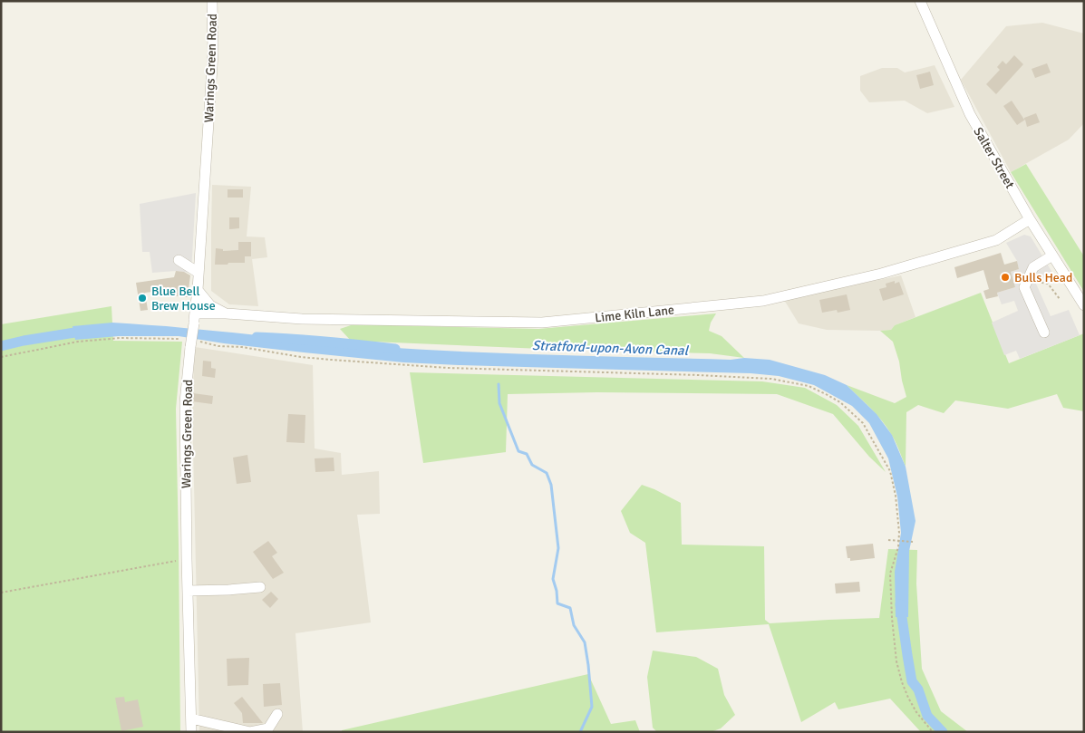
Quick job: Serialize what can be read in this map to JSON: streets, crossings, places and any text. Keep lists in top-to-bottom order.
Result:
{
  "streets": {
    "street": ["Warings Green Road", "Salter Street", "Lime Kiln Lane"]
  },
  "crossings": [
    ["Warings Green Road", "Lime Kiln Lane"],
    ["Salter Street", "Lime Kiln Lane"]
  ],
  "water": ["Stratford-upon-Avon Canal"],
  "places": ["Bulls Head", "Blue Bell Brew House"]
}
